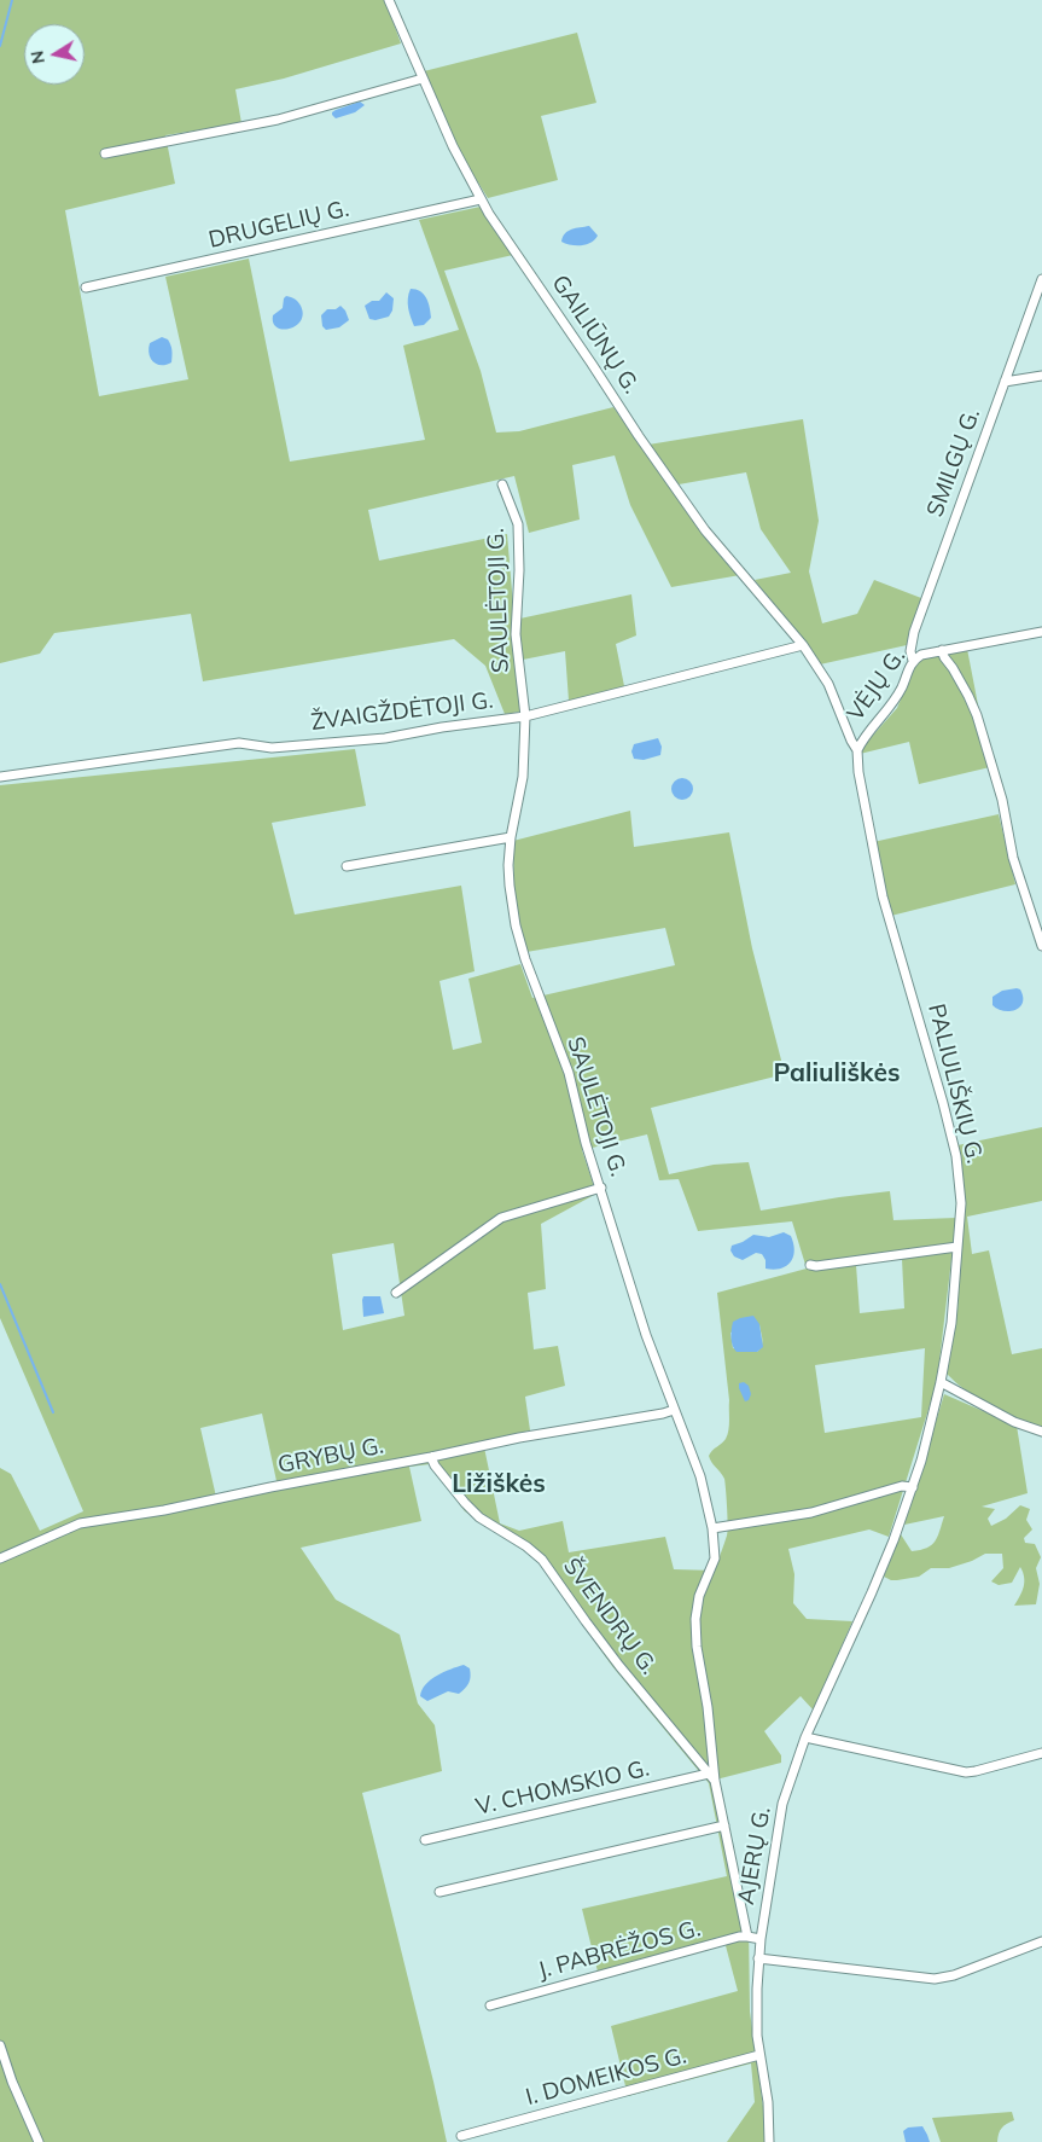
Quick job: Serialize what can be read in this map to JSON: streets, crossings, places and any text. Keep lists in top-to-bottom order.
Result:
{
  "streets": {
    "street": [
      "DRUGELIŲ G.",
      "GAILIŪNŲ G.",
      "SMILGŲ G.",
      "SAULĖTOJI G.",
      "VĖJŲ G.",
      "ŽVAIGŽDĖTOJI G.",
      "PALIULIŠKIŲ G.",
      "GRYBŲ G.",
      "ŠVENDRŲ G.",
      "V. CHOMSKIO G.",
      "AJERŲ G.",
      "J. PABRĖŽOS G.",
      "I. DOMEIKOS G."
    ]
  },
  "crossings": [
    ["DRUGELIŲ G.", "GAILIŪNŲ G."],
    ["GAILIŪNŲ G.", "ŽVAIGŽDĖTOJI G."],
    ["GAILIŪNŲ G.", "PALIULIŠKIŲ G."],
    ["SMILGŲ G.", "VĖJŲ G."],
    ["SAULĖTOJI G.", "ŽVAIGŽDĖTOJI G."],
    ["SAULĖTOJI G.", "GRYBŲ G."],
    ["SAULĖTOJI G.", "ŠVENDRŲ G."],
    ["VĖJŲ G.", "PALIULIŠKIŲ G."],
    ["PALIULIŠKIŲ G.", "AJERŲ G."],
    ["GRYBŲ G.", "ŠVENDRŲ G."],
    ["ŠVENDRŲ G.", "V. CHOMSKIO G."],
    ["ŠVENDRŲ G.", "J. PABRĖŽOS G."],
    ["AJERŲ G.", "I. DOMEIKOS G."]
  ],
  "districts": ["Paliuliškės", "Ližiškės"],
  "north": "left"
}
